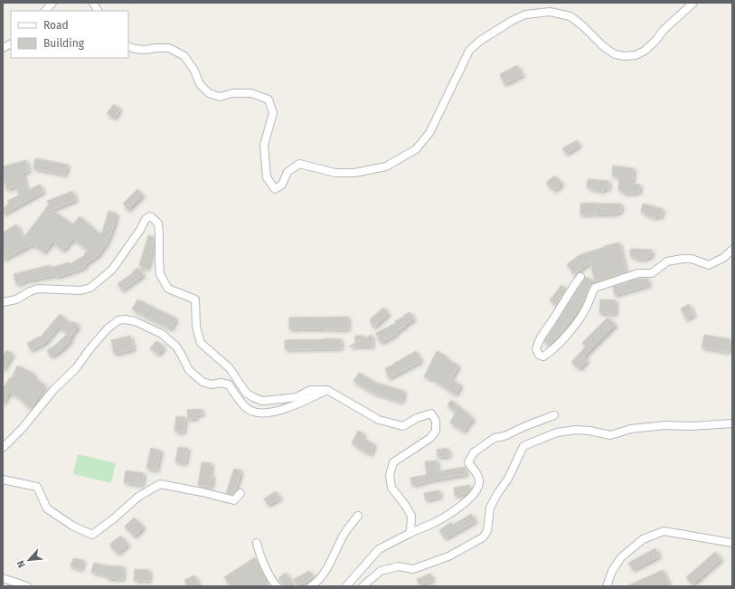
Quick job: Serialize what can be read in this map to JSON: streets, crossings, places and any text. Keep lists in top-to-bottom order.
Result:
{
  "legend": ["Road", "Building"],
  "north": "bottom left"
}
